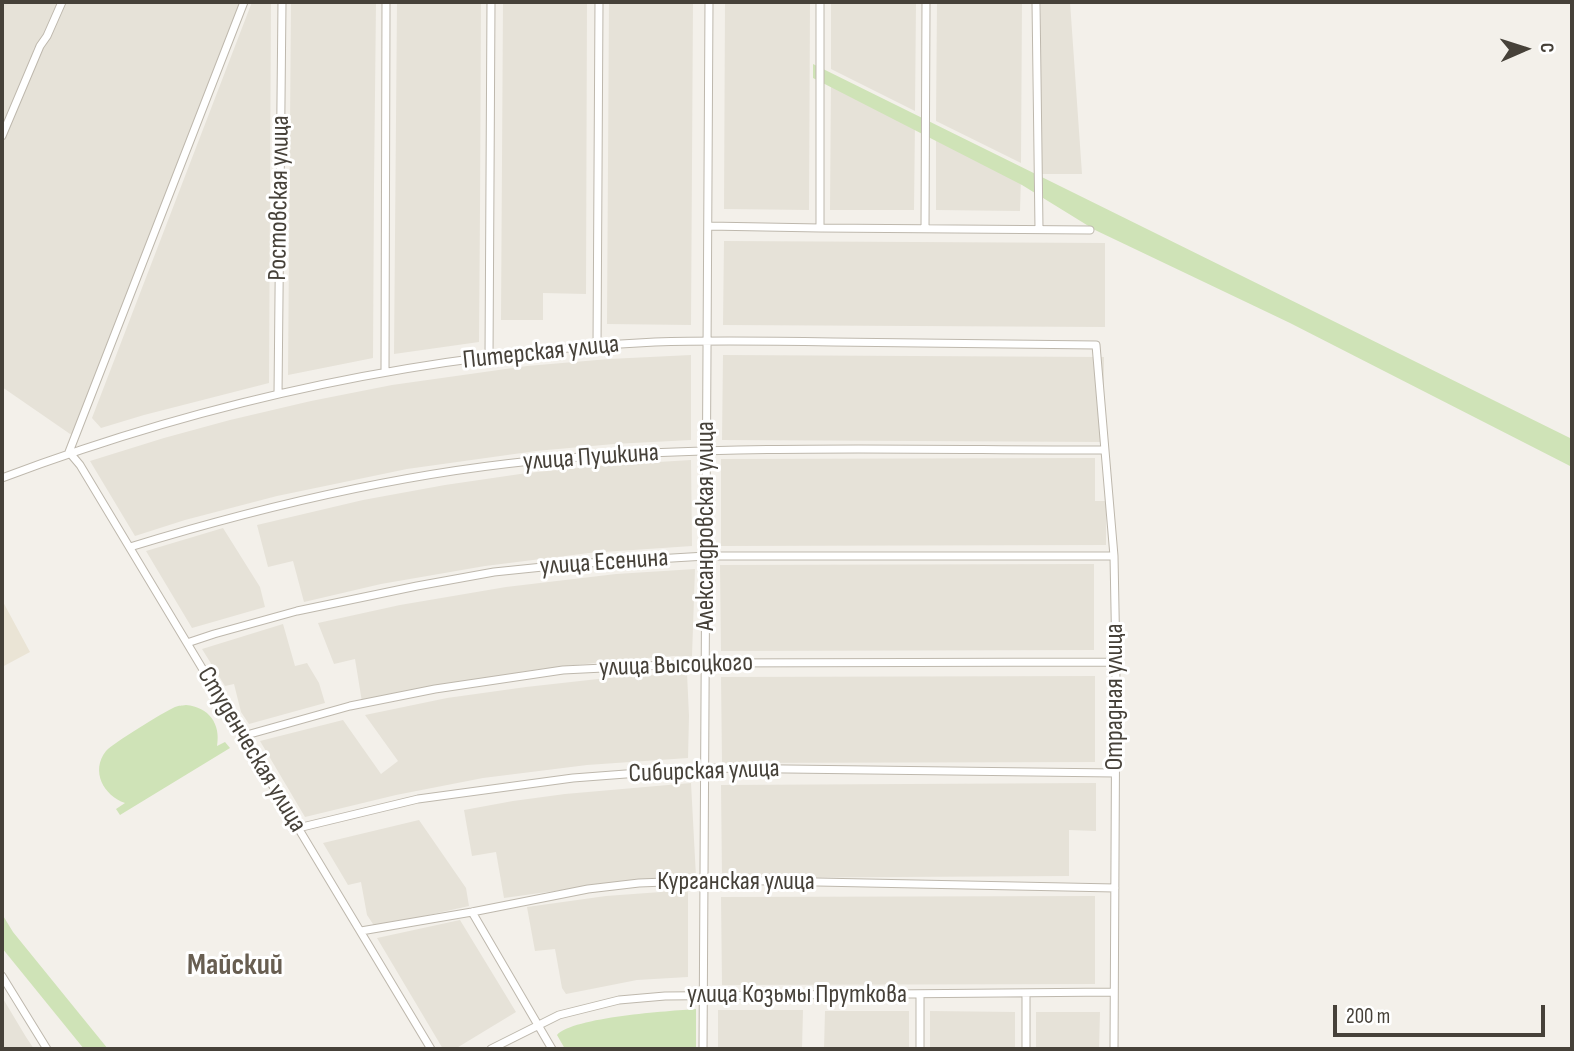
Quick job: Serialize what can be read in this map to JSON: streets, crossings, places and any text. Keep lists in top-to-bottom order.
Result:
{
  "streets": {
    "street": [
      "Ростовская улица",
      "Питерская улица",
      "улица Пушкина",
      "Александровская улица",
      "улица Есенина",
      "улица Высоцкого",
      "Отрадная улица",
      "Студенческая улица",
      "Сибирская улица",
      "Курганская улица",
      "улица Козьмы Пруткова"
    ]
  },
  "crossings": [
    ["Ростовская улица", "Питерская улица"],
    ["Питерская улица", "Александровская улица"],
    ["Питерская улица", "Отрадная улица"],
    ["Питерская улица", "Студенческая улица"],
    ["улица Пушкина", "Александровская улица"],
    ["улица Пушкина", "Отрадная улица"],
    ["улица Пушкина", "Студенческая улица"],
    ["Александровская улица", "улица Есенина"],
    ["Александровская улица", "улица Высоцкого"],
    ["Александровская улица", "Сибирская улица"],
    ["Александровская улица", "Курганская улица"],
    ["Александровская улица", "улица Козьмы Пруткова"],
    ["улица Есенина", "Отрадная улица"],
    ["улица Есенина", "Студенческая улица"],
    ["улица Высоцкого", "Отрадная улица"],
    ["улица Высоцкого", "Студенческая улица"],
    ["Отрадная улица", "Сибирская улица"],
    ["Отрадная улица", "Курганская улица"],
    ["Отрадная улица", "улица Козьмы Пруткова"],
    ["Студенческая улица", "Сибирская улица"],
    ["Студенческая улица", "Курганская улица"]
  ],
  "districts": ["Майский"],
  "scale_bar": "200 m",
  "north": "right"
}
